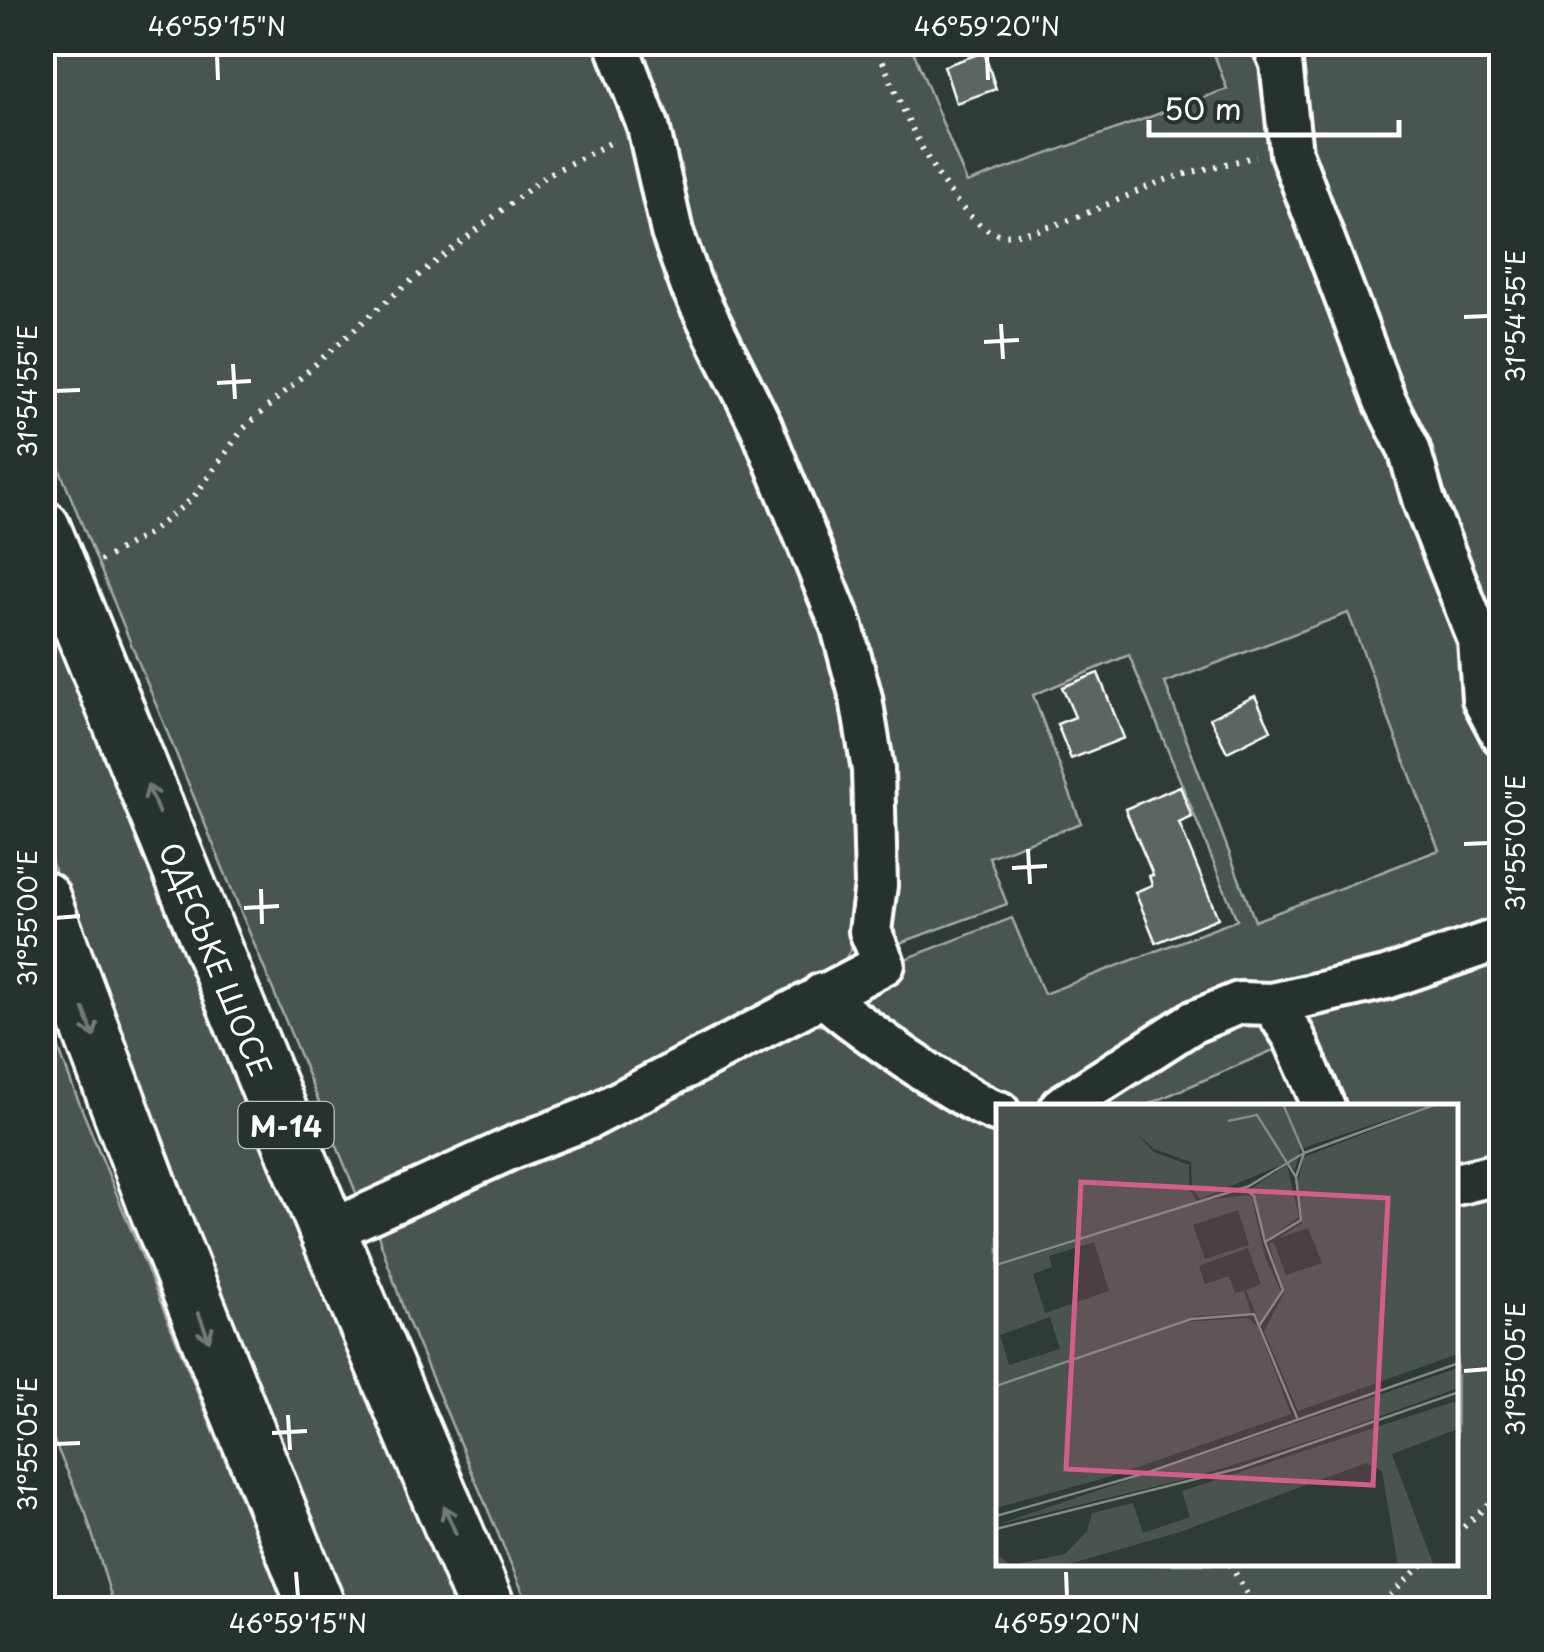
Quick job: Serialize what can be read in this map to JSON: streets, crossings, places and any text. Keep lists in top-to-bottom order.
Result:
{
  "streets": {
    "highway": ["ОДЕСЬКЕ ШОСЕ", "М-14"]
  },
  "scale_bar": "50 m",
  "coordinates": [
    "46°59'15\"N",
    "46°59'20\"N",
    "31°54'55\"E",
    "31°55'00\"E",
    "31°55'05\"E"
  ]
}
